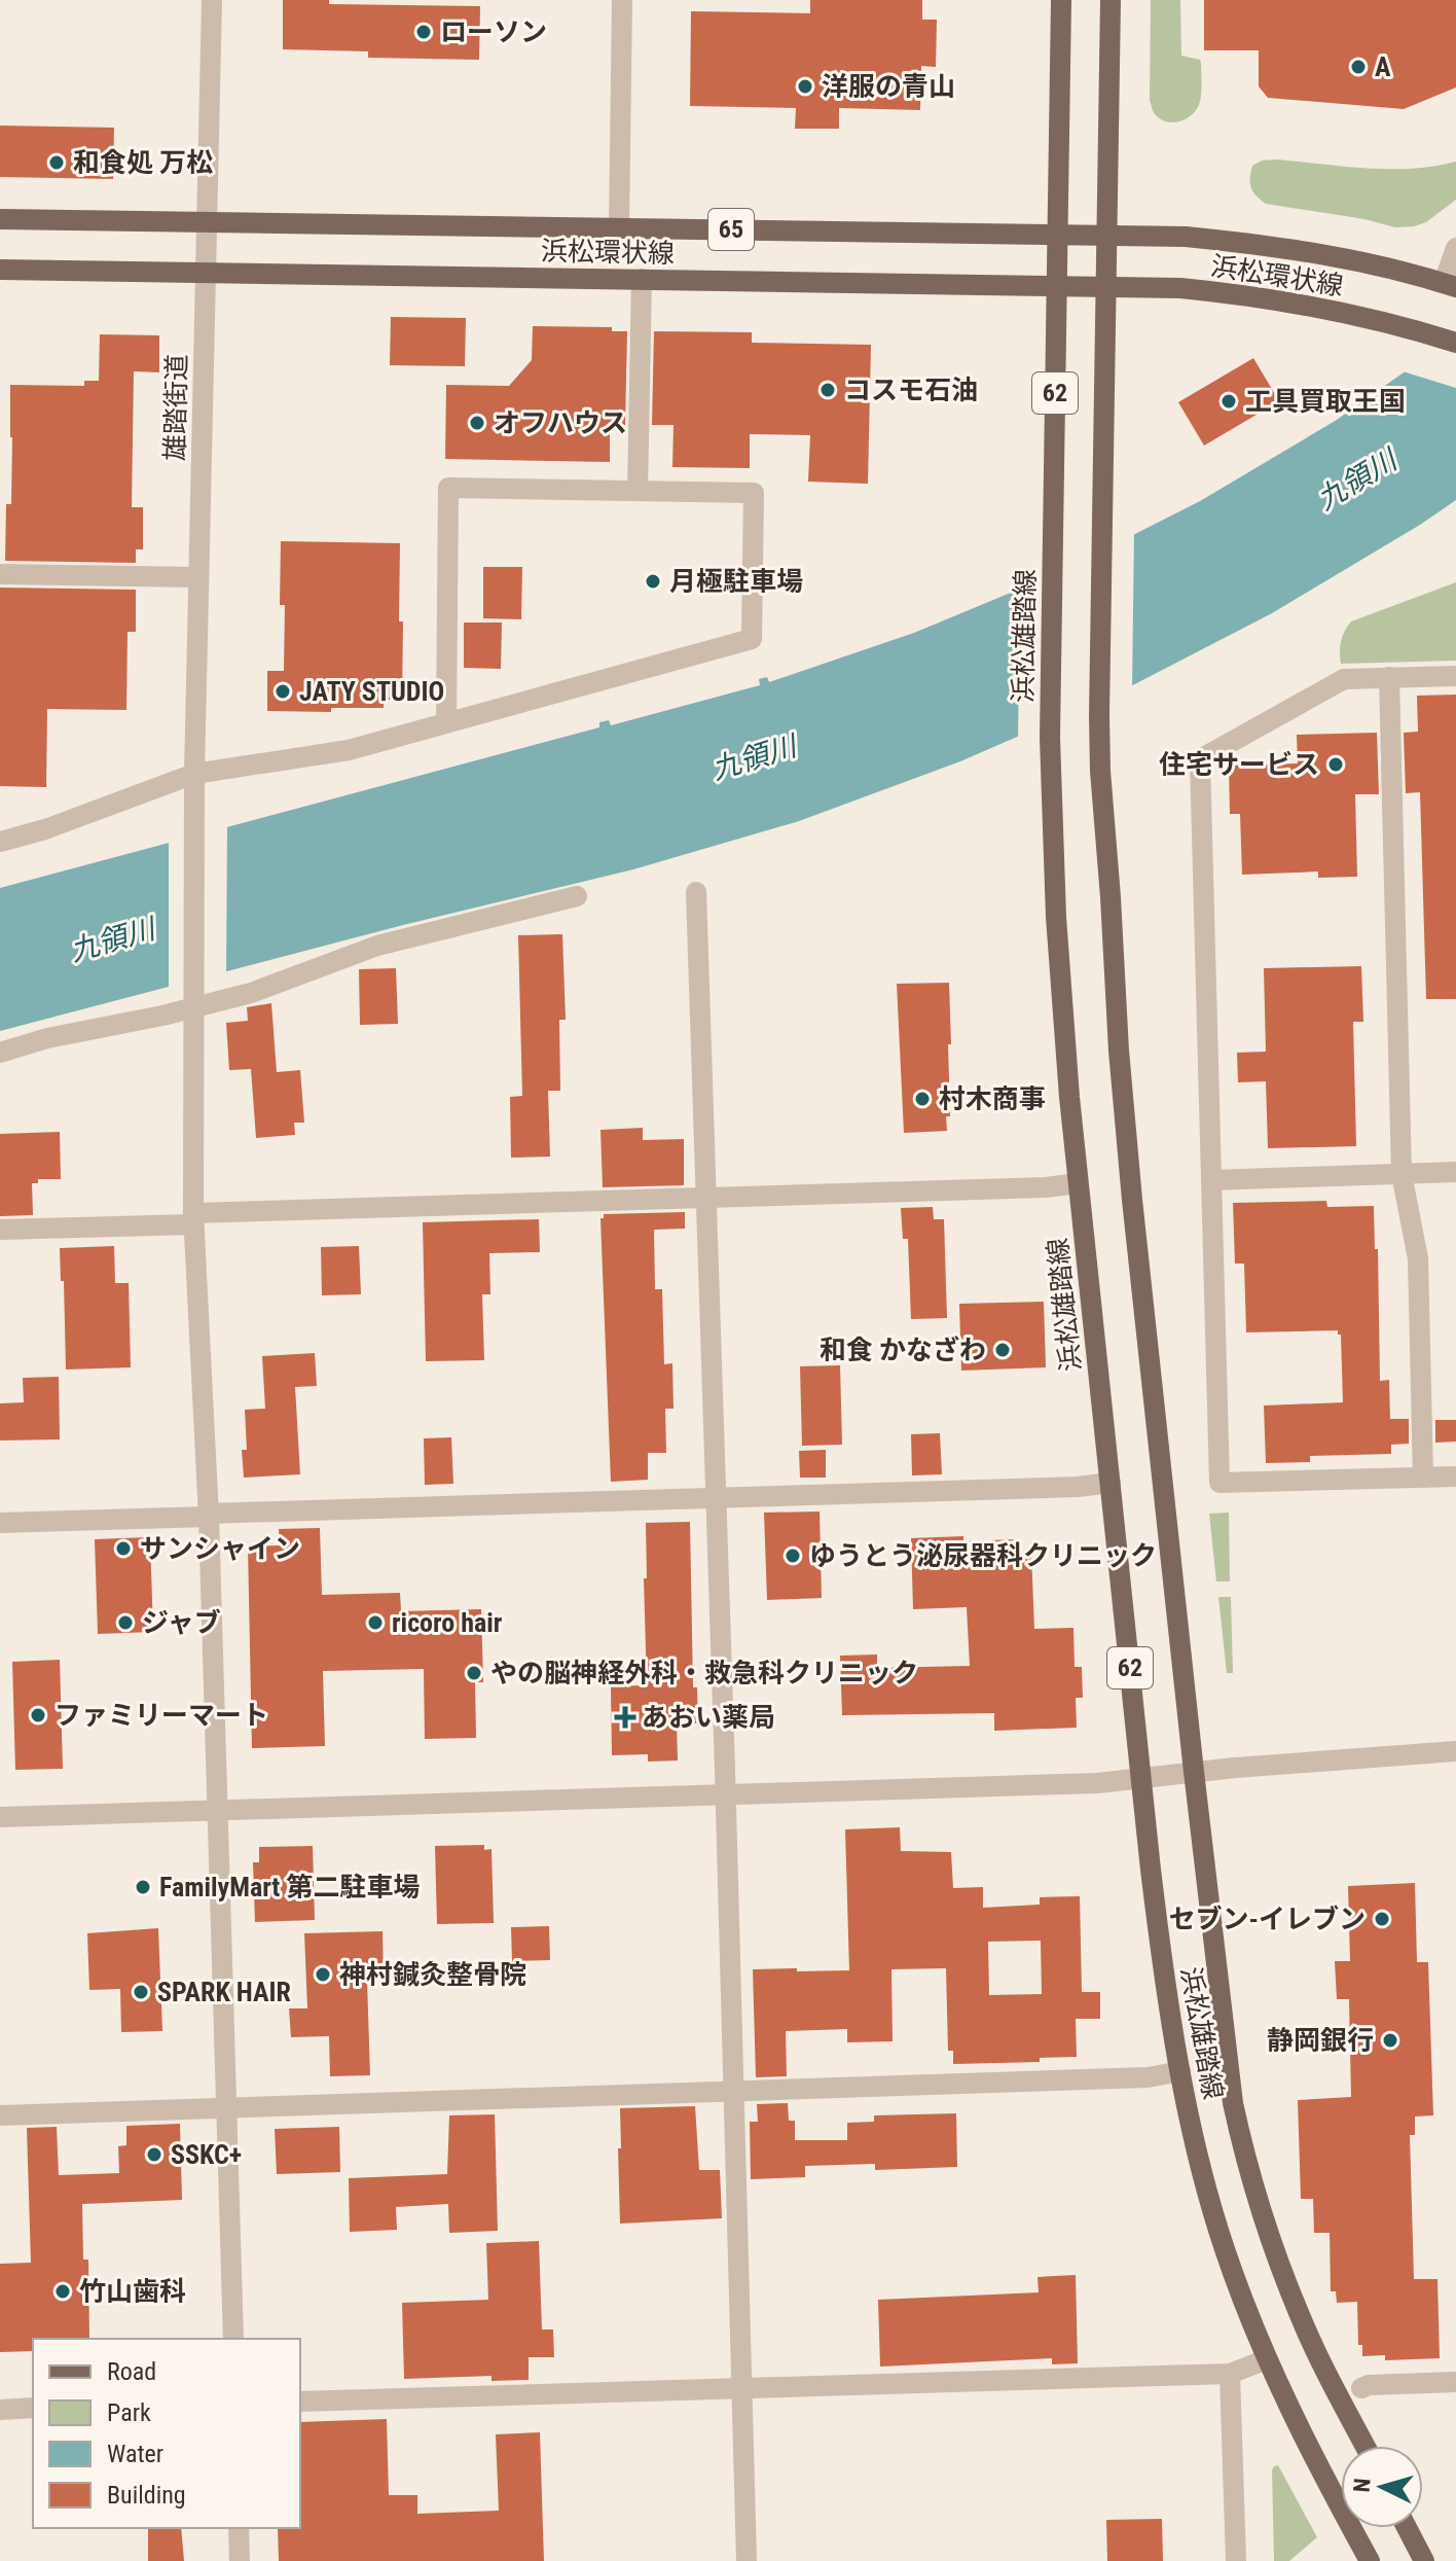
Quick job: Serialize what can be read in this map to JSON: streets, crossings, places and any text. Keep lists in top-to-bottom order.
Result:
{
  "streets": {
    "main road": [
      "65",
      "浜松環状線",
      "62",
      "浜松雄踏線"
    ],
    "street": ["雄踏街道"]
  },
  "crossings": [
    ["浜松環状線", "雄踏街道"],
    ["浜松環状線", "浜松雄踏線"]
  ],
  "water": ["九領川"],
  "places": {
    "other": [
      "ローソン",
      "A",
      "洋服の青山",
      "和食処 万松",
      "コスモ石油",
      "工具買取王国",
      "オフハウス",
      "月極駐車場",
      "JATY STUDIO",
      "住宅サービス",
      "村木商事",
      "和食 かなざわ",
      "サンシャイン",
      "ゆうとう泌尿器科クリニック",
      "ジャブ",
      "ricoro hair",
      "やの脳神経外科・救急科クリニック",
      "ファミリーマート",
      "FamilyMart 第二駐車場",
      "セブン-イレブン",
      "神村鍼灸整骨院",
      "SPARK HAIR",
      "静岡銀行",
      "SSKC+",
      "竹山歯科"
    ],
    "health": ["あおい薬局"]
  },
  "legend": [
    "Road",
    "Park",
    "Water",
    "Building"
  ],
  "north": "left"
}
